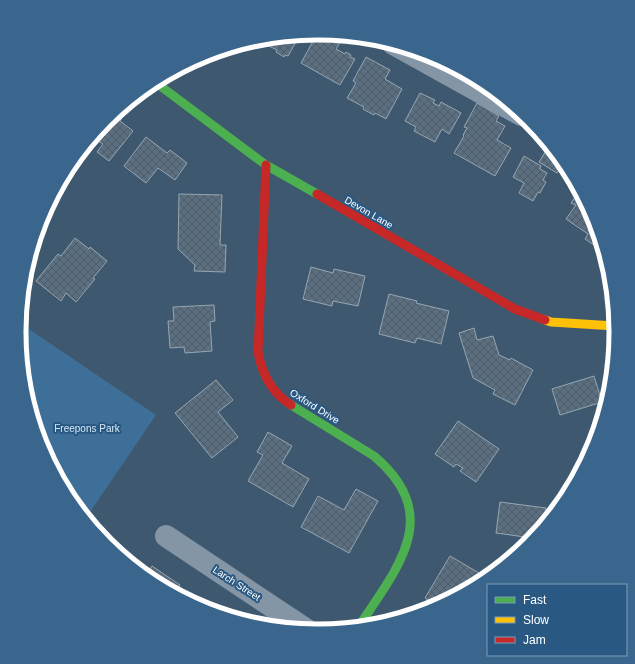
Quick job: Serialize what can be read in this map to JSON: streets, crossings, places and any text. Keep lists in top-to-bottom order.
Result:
{
  "streets": {
    "street": ["Devon Lane", "Oxford Drive", "Larch Street"]
  },
  "crossings": [
    ["Devon Lane", "Oxford Drive"]
  ],
  "parks": ["Freepons Park"],
  "legend": ["Fast", "Slow", "Jam"]
}
